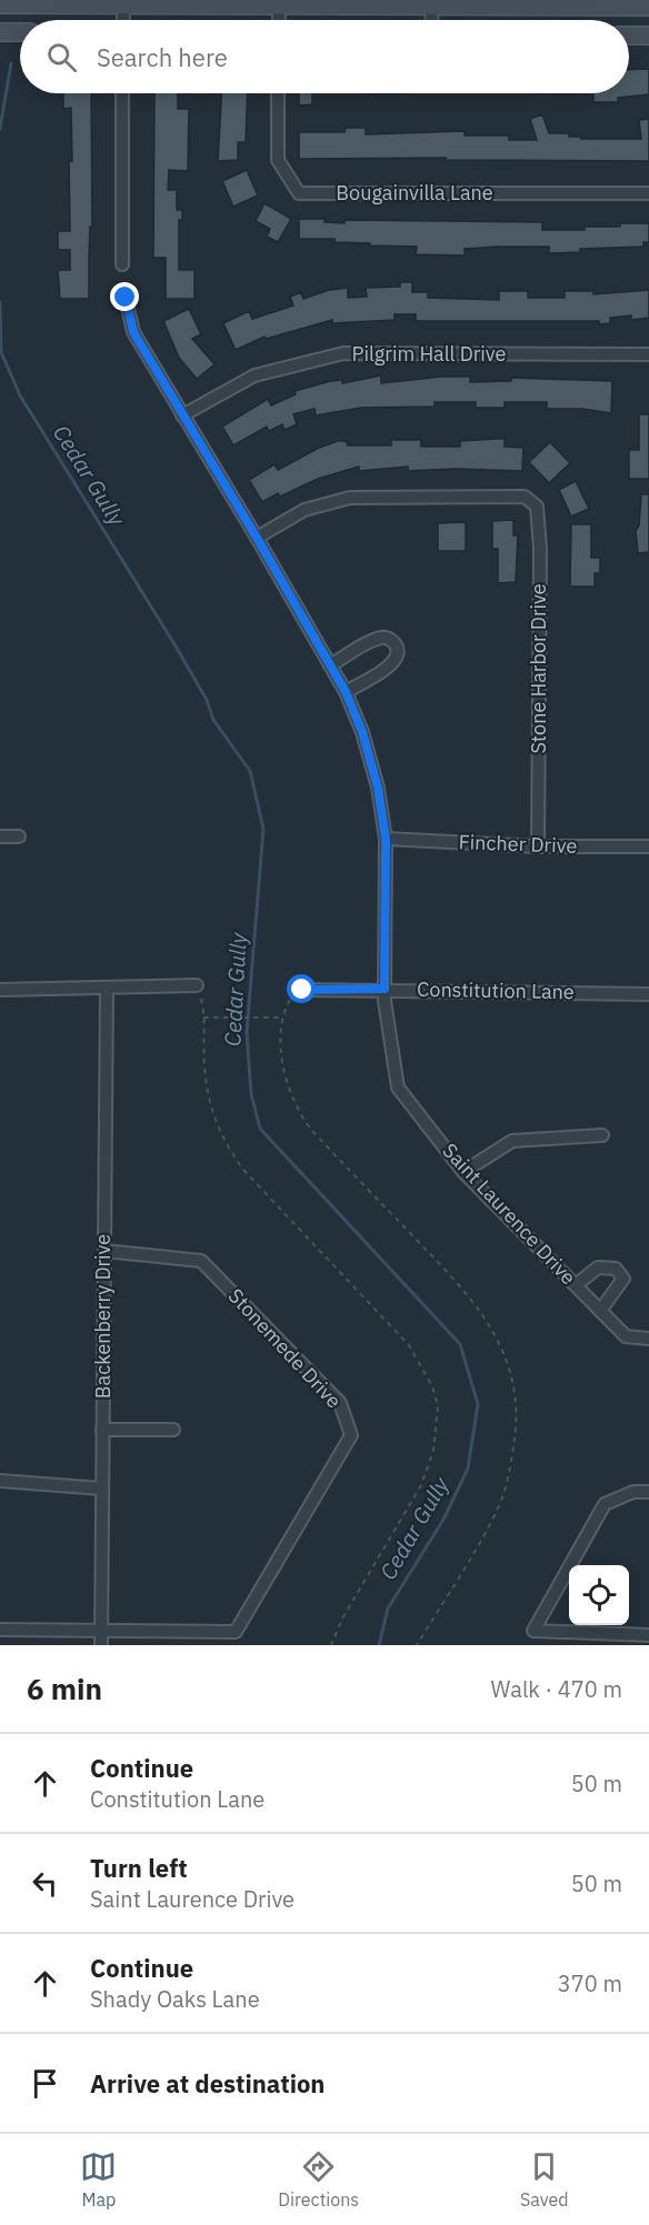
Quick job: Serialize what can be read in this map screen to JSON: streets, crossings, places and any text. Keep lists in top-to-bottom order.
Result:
{
  "streets": {
    "street": [
      "Bougainvilla Lane",
      "Pilgrim Hall Drive",
      "Stone Harbor Drive",
      "Fincher Drive",
      "Constitution Lane",
      "Saint Laurence Drive",
      "Backenberry Drive",
      "Stonemede Drive"
    ]
  },
  "crossings": [
    ["Pilgrim Hall Drive", "Saint Laurence Drive"],
    ["Stone Harbor Drive", "Fincher Drive"],
    ["Stone Harbor Drive", "Saint Laurence Drive"],
    ["Fincher Drive", "Saint Laurence Drive"],
    ["Constitution Lane", "Saint Laurence Drive"],
    ["Backenberry Drive", "Stonemede Drive"]
  ],
  "water": ["Cedar Gully"],
  "page": {
    "search": "Search here",
    "heading": ["6 min", "Walk · 470 m"],
    "list": [
      ["Continue", "Constitution Lane", "50 m"],
      ["Turn left", "Saint Laurence Drive", "50 m"],
      ["Continue", "Shady Oaks Lane", "370 m"],
      "Arrive at destination"
    ],
    "nav": ["Map", "Directions", "Saved"]
  }
}
